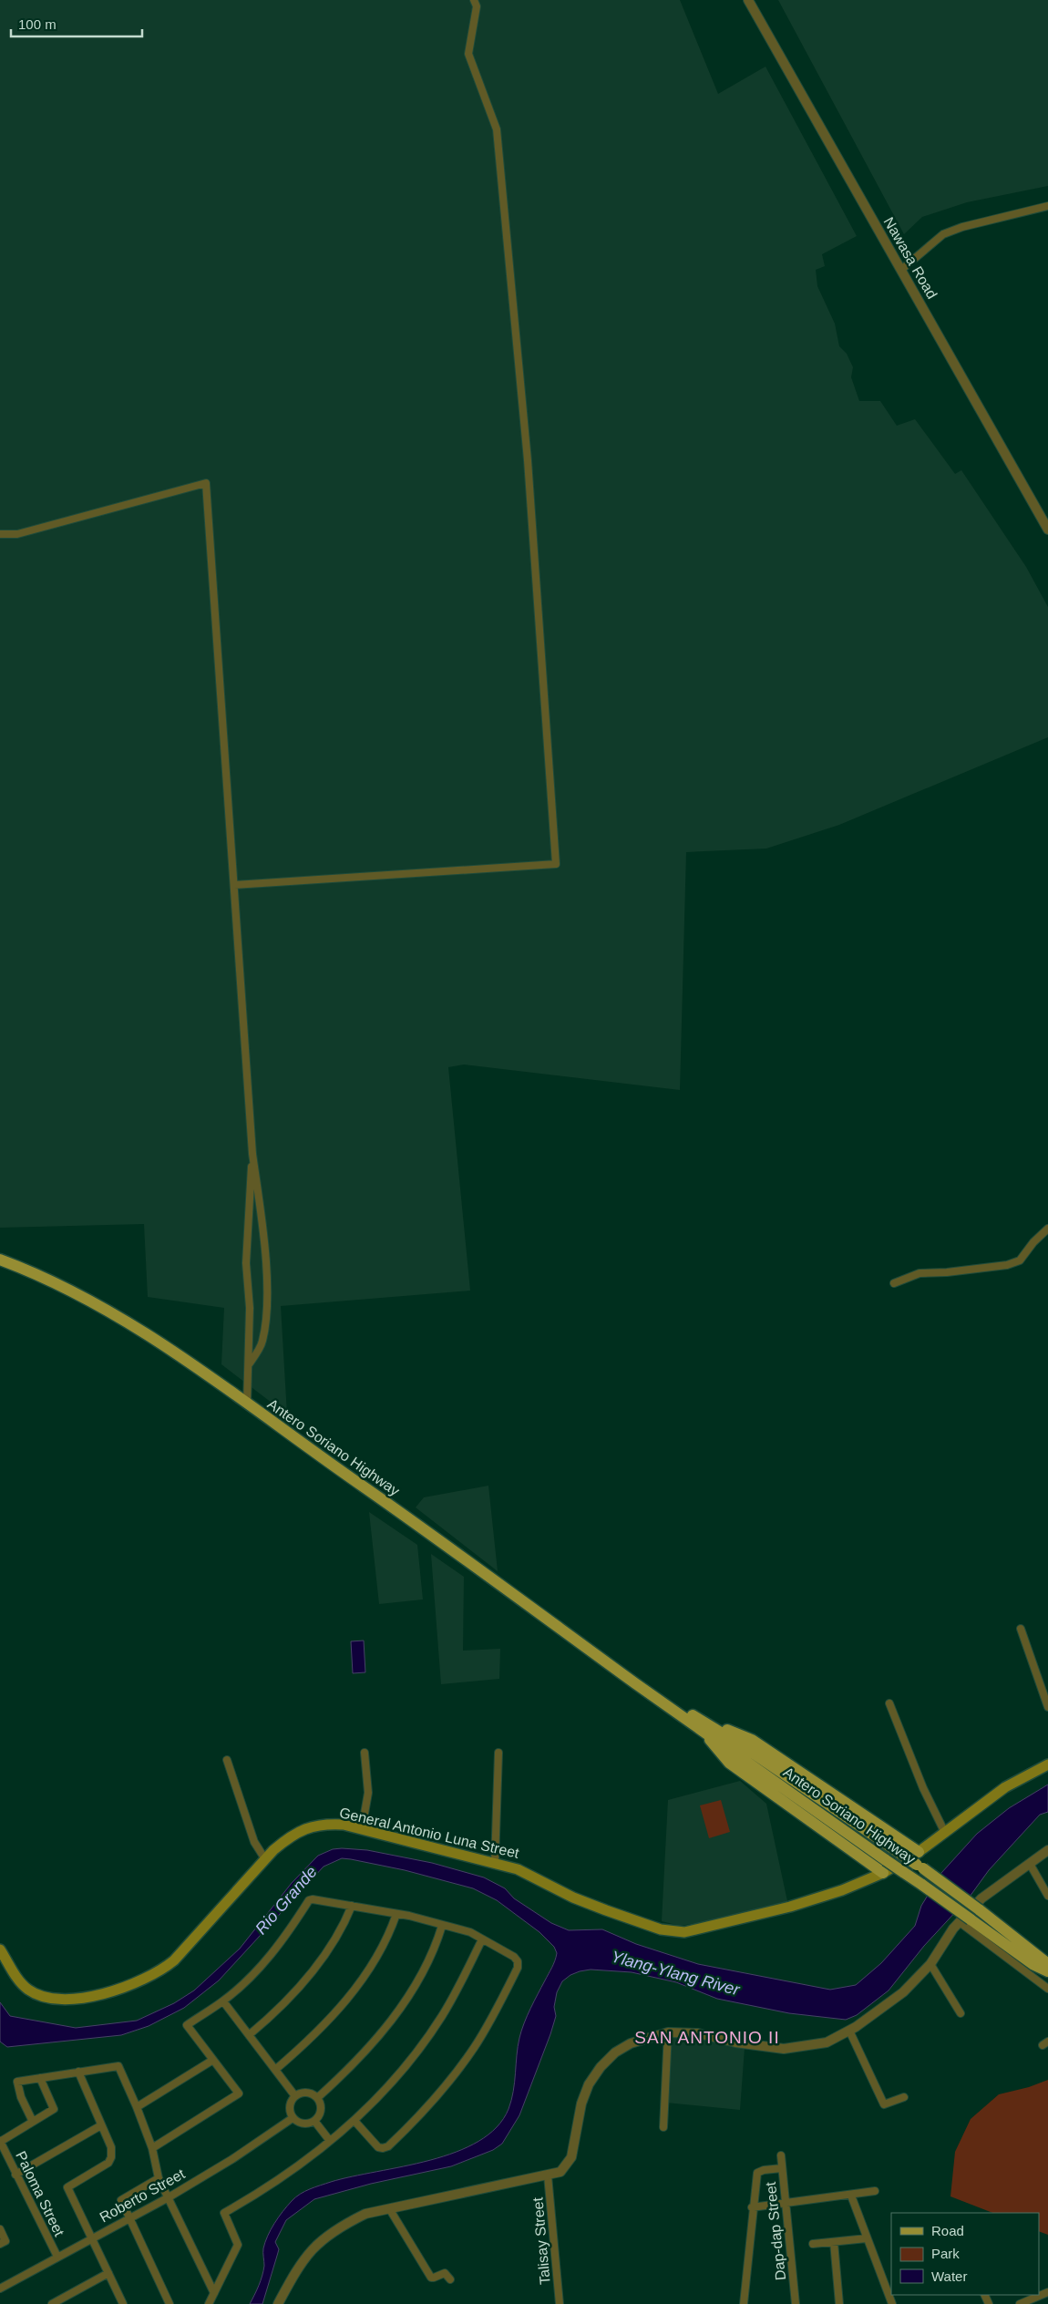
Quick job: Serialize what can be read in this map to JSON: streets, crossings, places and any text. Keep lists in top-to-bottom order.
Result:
{
  "streets": {
    "main road": ["Antero Soriano Highway", "General Antonio Luna Street"],
    "street": [
      "Nawasa Road",
      "Paloma Street",
      "Roberto Street",
      "Dap-dap Street",
      "Talisay Street"
    ]
  },
  "crossings": [
    ["Paloma Street", "Roberto Street"]
  ],
  "districts": ["SAN ANTONIO II"],
  "water": ["Rio Grande", "Ylang-Ylang River"],
  "legend": ["Road", "Park", "Water"],
  "scale_bar": "100 m"
}
